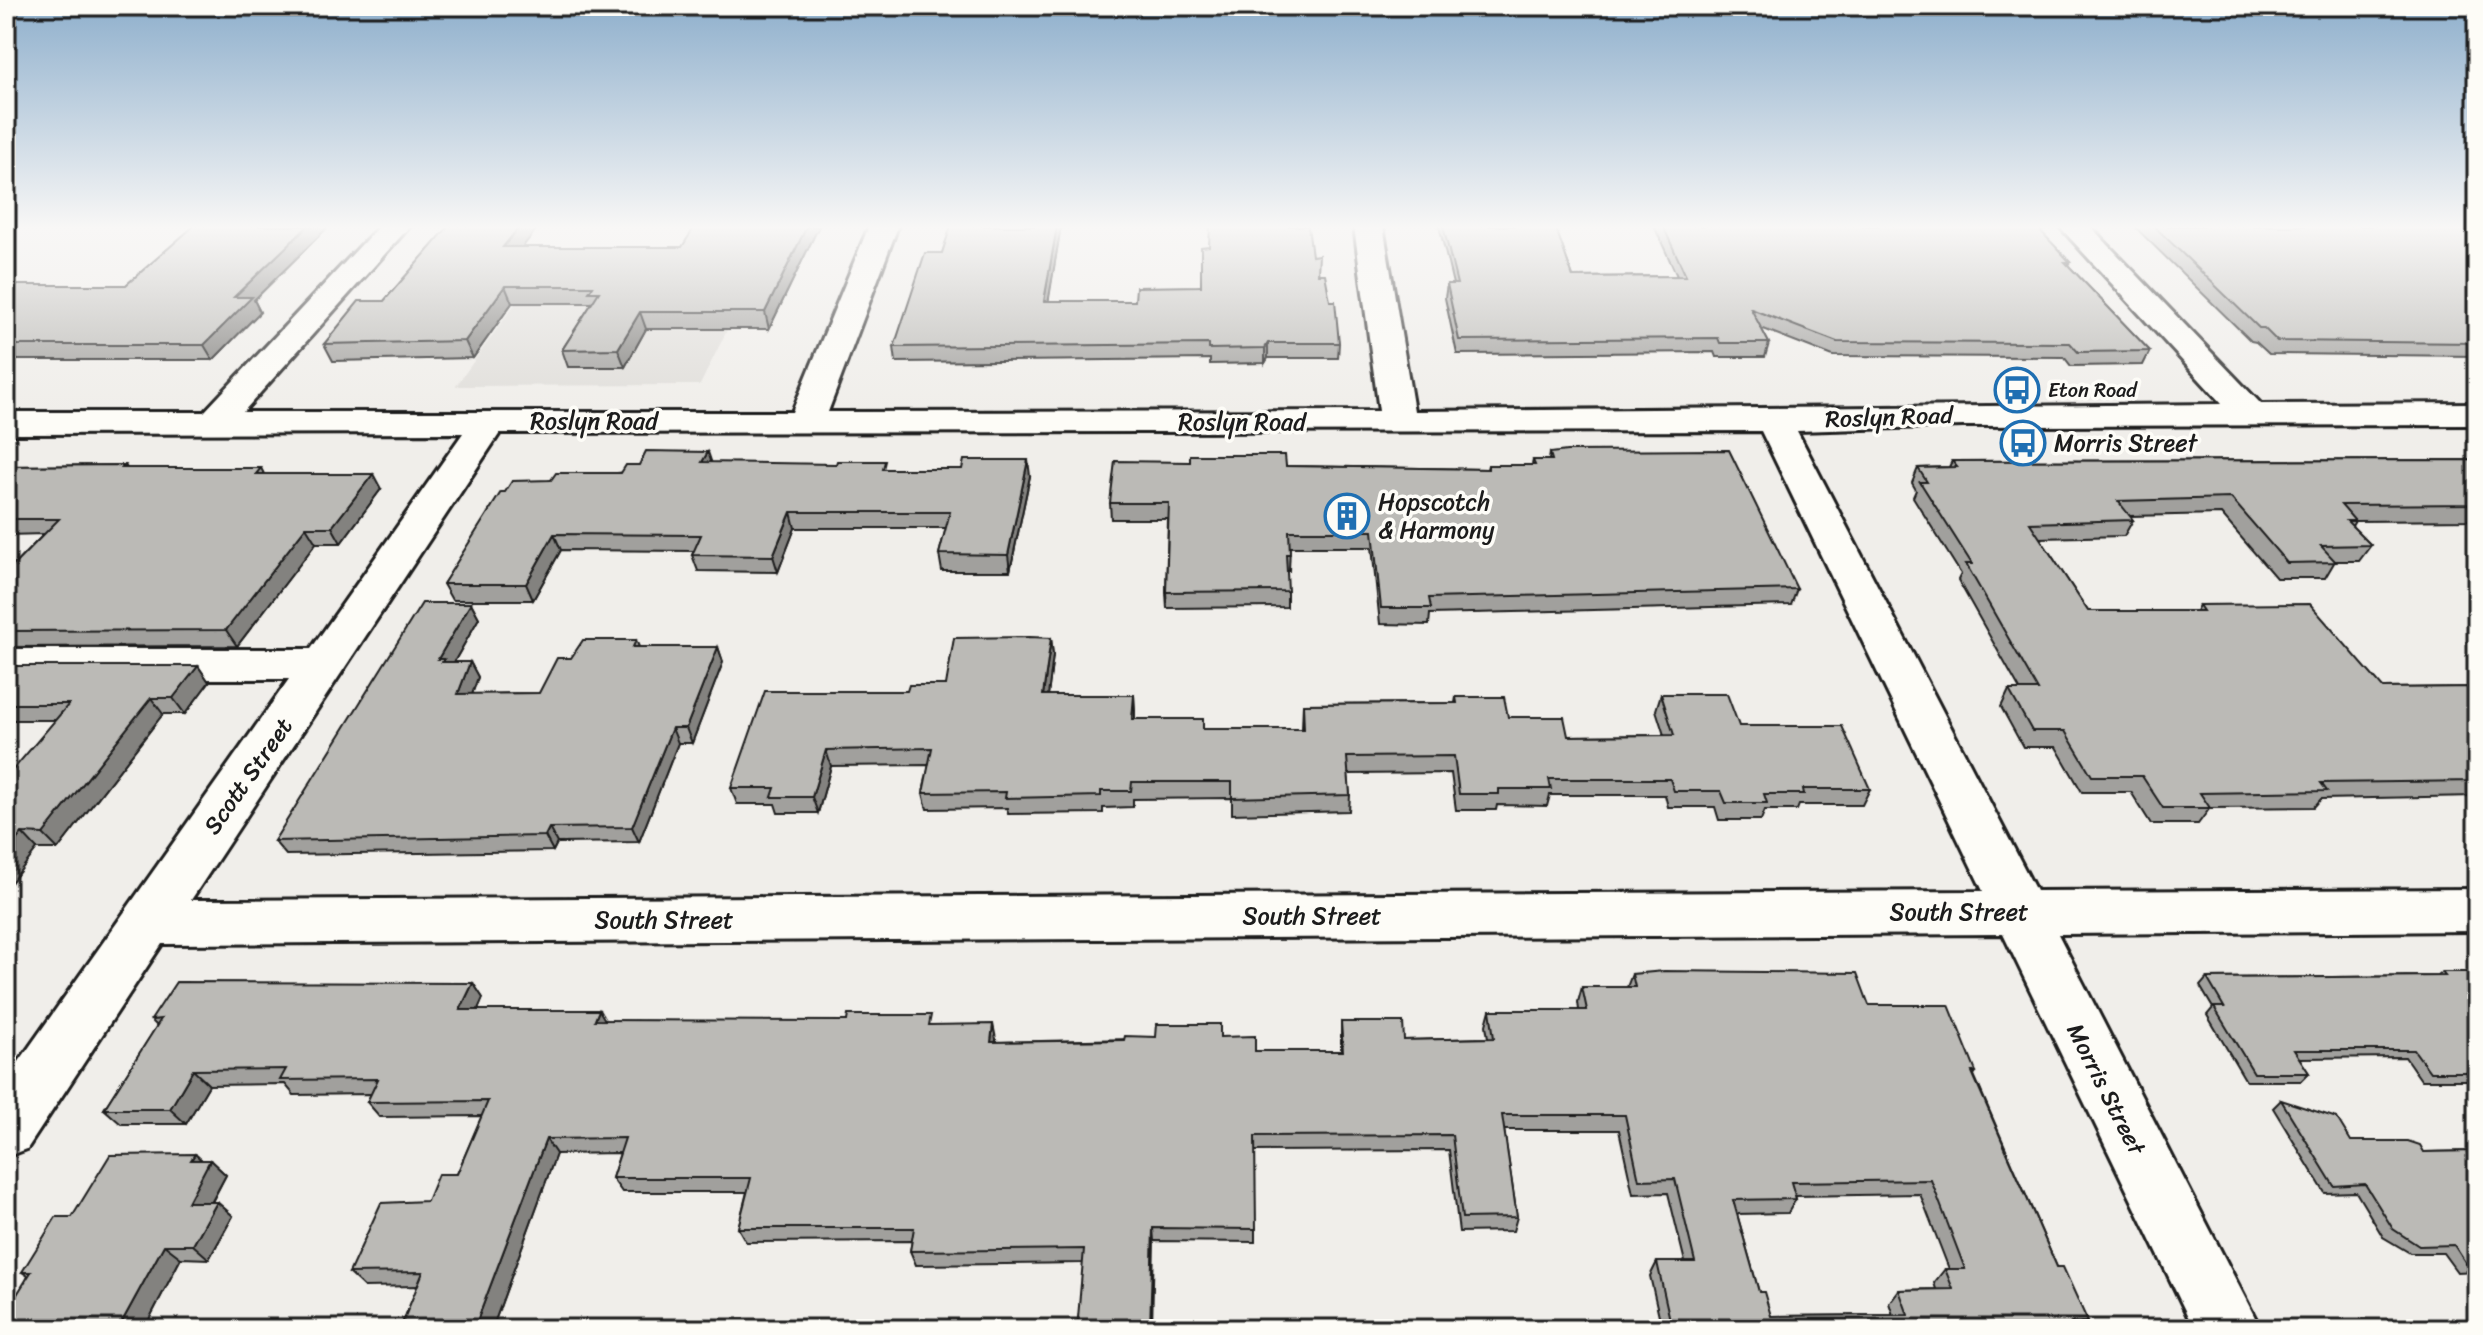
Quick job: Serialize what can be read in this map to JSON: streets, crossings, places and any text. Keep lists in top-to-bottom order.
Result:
{
  "streets": {
    "street": [
      "Roslyn Road",
      "Scott Street",
      "South Street",
      "Morris Street"
    ]
  },
  "crossings": [
    ["Roslyn Road", "Scott Street"],
    ["Roslyn Road", "Morris Street"],
    ["Scott Street", "South Street"],
    ["South Street", "Morris Street"]
  ],
  "places": {
    "bus stop": ["Eton Road", "Morris Street"],
    "building": ["Hopscotch & Harmony"]
  }
}
